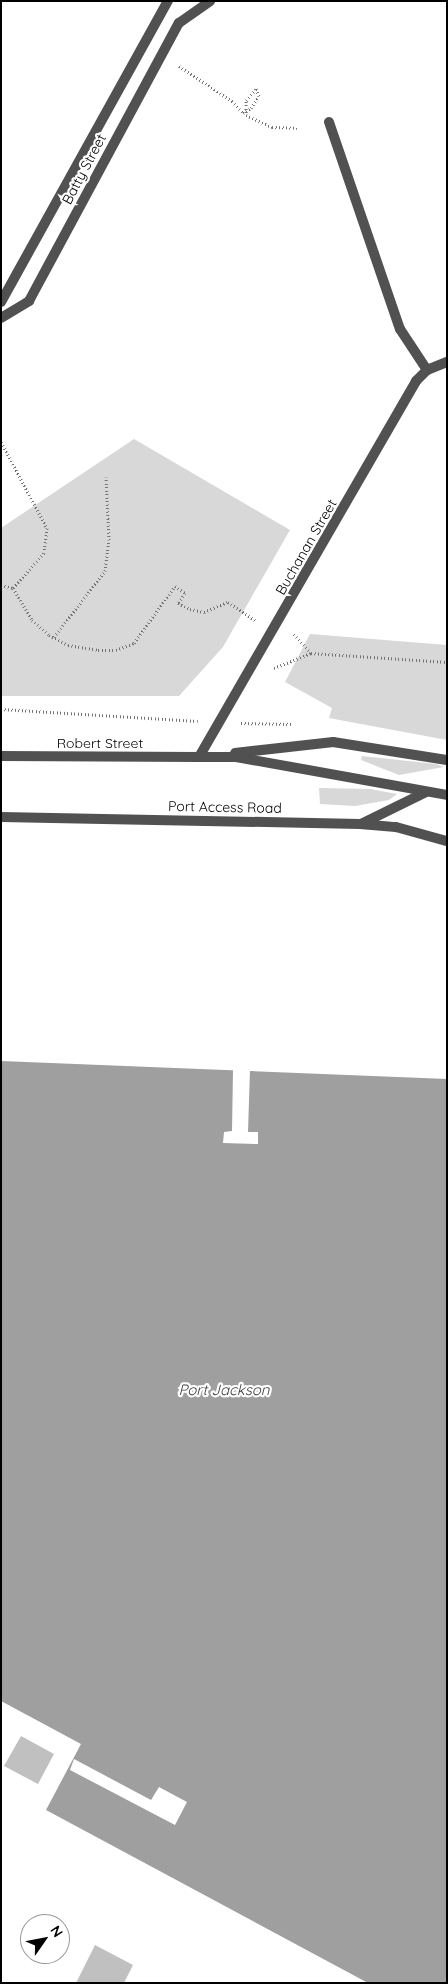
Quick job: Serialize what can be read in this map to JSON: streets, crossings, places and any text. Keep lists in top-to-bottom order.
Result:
{
  "streets": {
    "street": [
      "Batty Street",
      "Buchanan Street",
      "Robert Street",
      "Port Access Road"
    ]
  },
  "crossings": [
    ["Buchanan Street", "Robert Street"]
  ],
  "water": ["Port Jackson"],
  "north": "top right"
}
